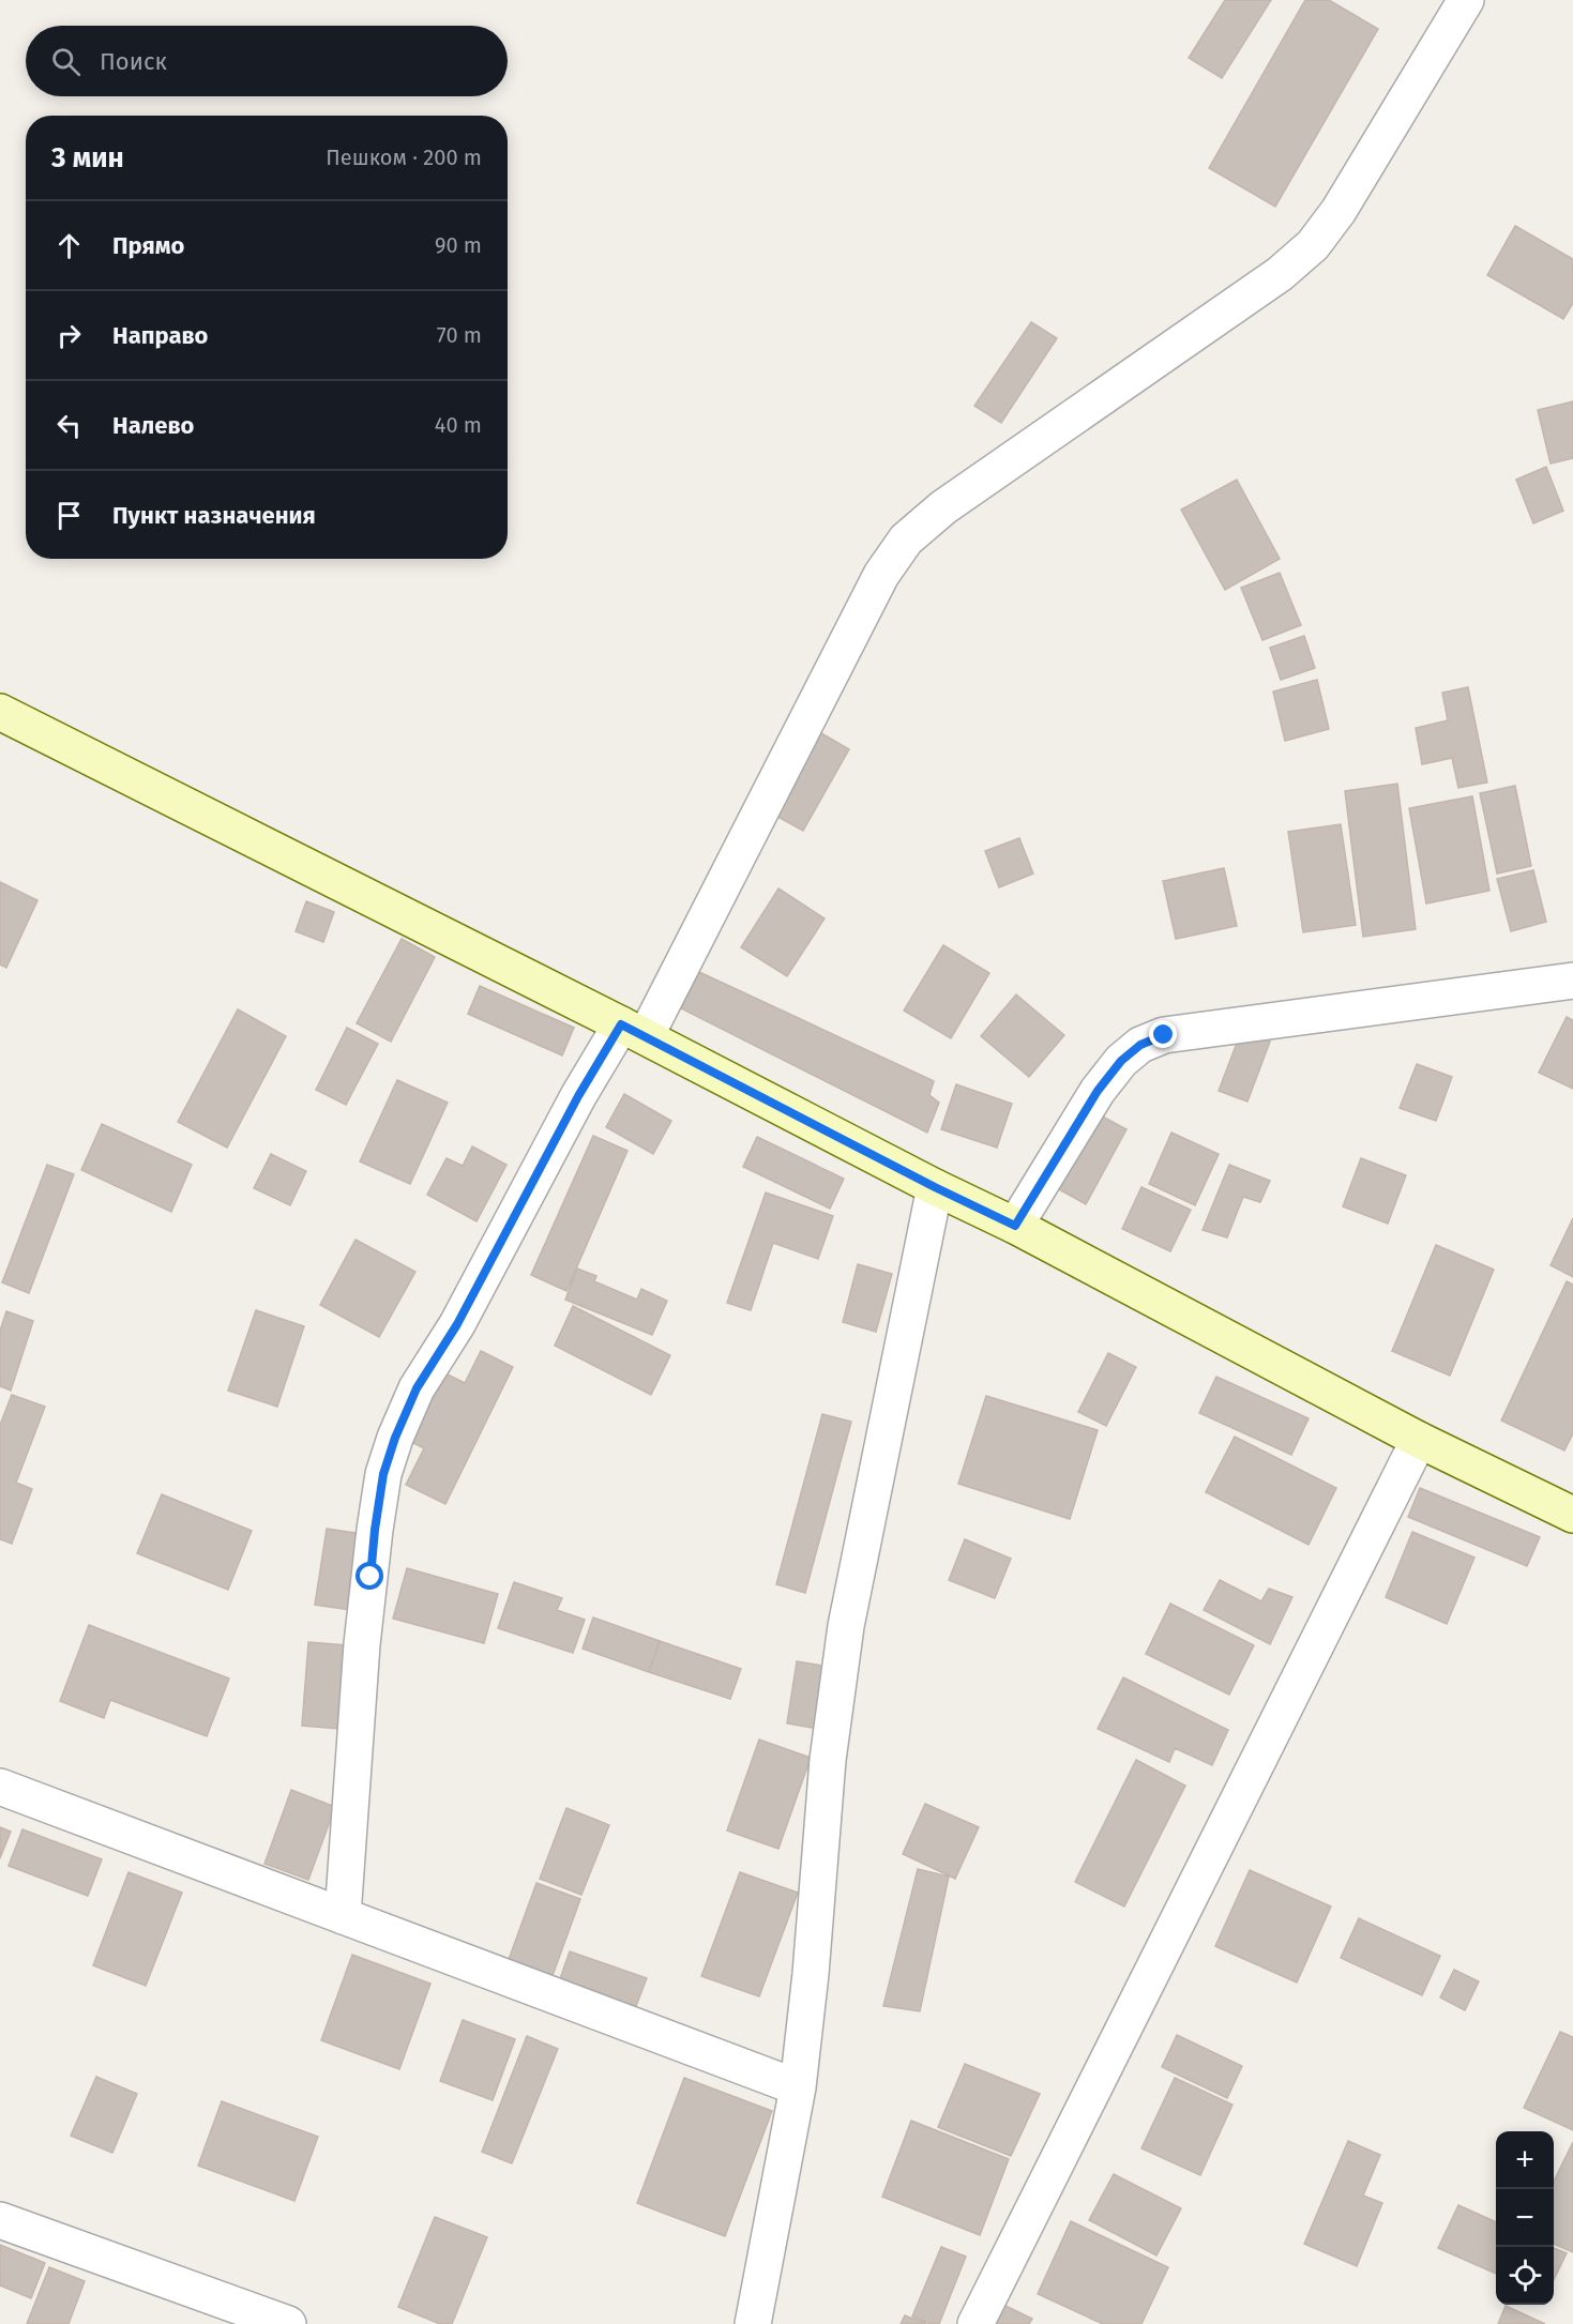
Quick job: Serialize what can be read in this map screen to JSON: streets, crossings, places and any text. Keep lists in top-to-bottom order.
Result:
{
  "page": {
    "search": "Поиск",
    "heading": ["3 мин", "Пешком · 200 m"],
    "list": [
      ["Прямо", "90 m"],
      ["Направо", "70 m"],
      ["Налево", "40 m"],
      "Пункт назначения"
    ],
    "map_buttons": ["+", "−"]
  }
}
